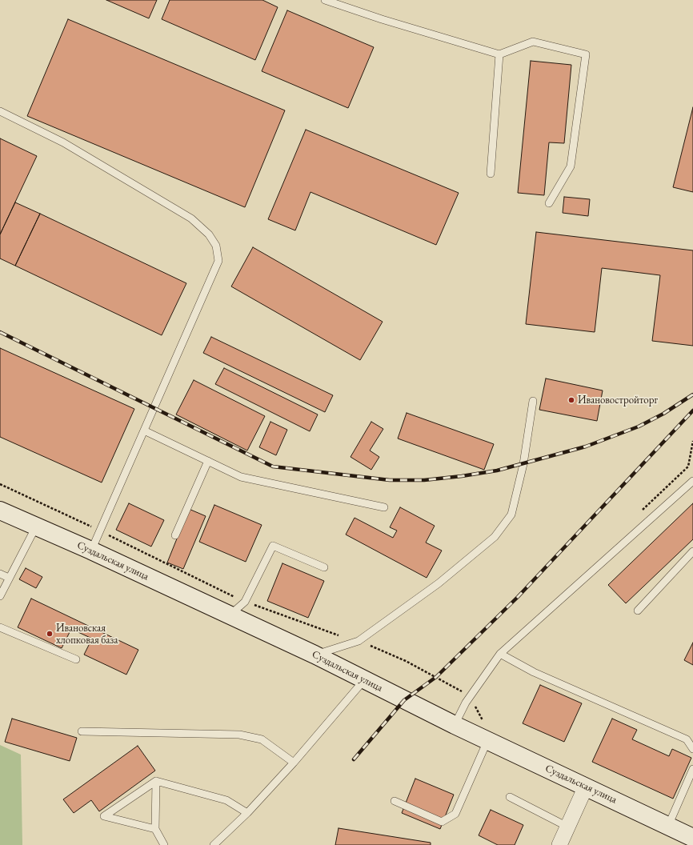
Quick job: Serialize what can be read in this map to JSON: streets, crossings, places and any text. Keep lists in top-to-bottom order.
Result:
{
  "streets": {
    "main road": ["Суздальская улица"]
  },
  "places": ["Ивановостройторг", "Ивановская хлопковая база"]
}
